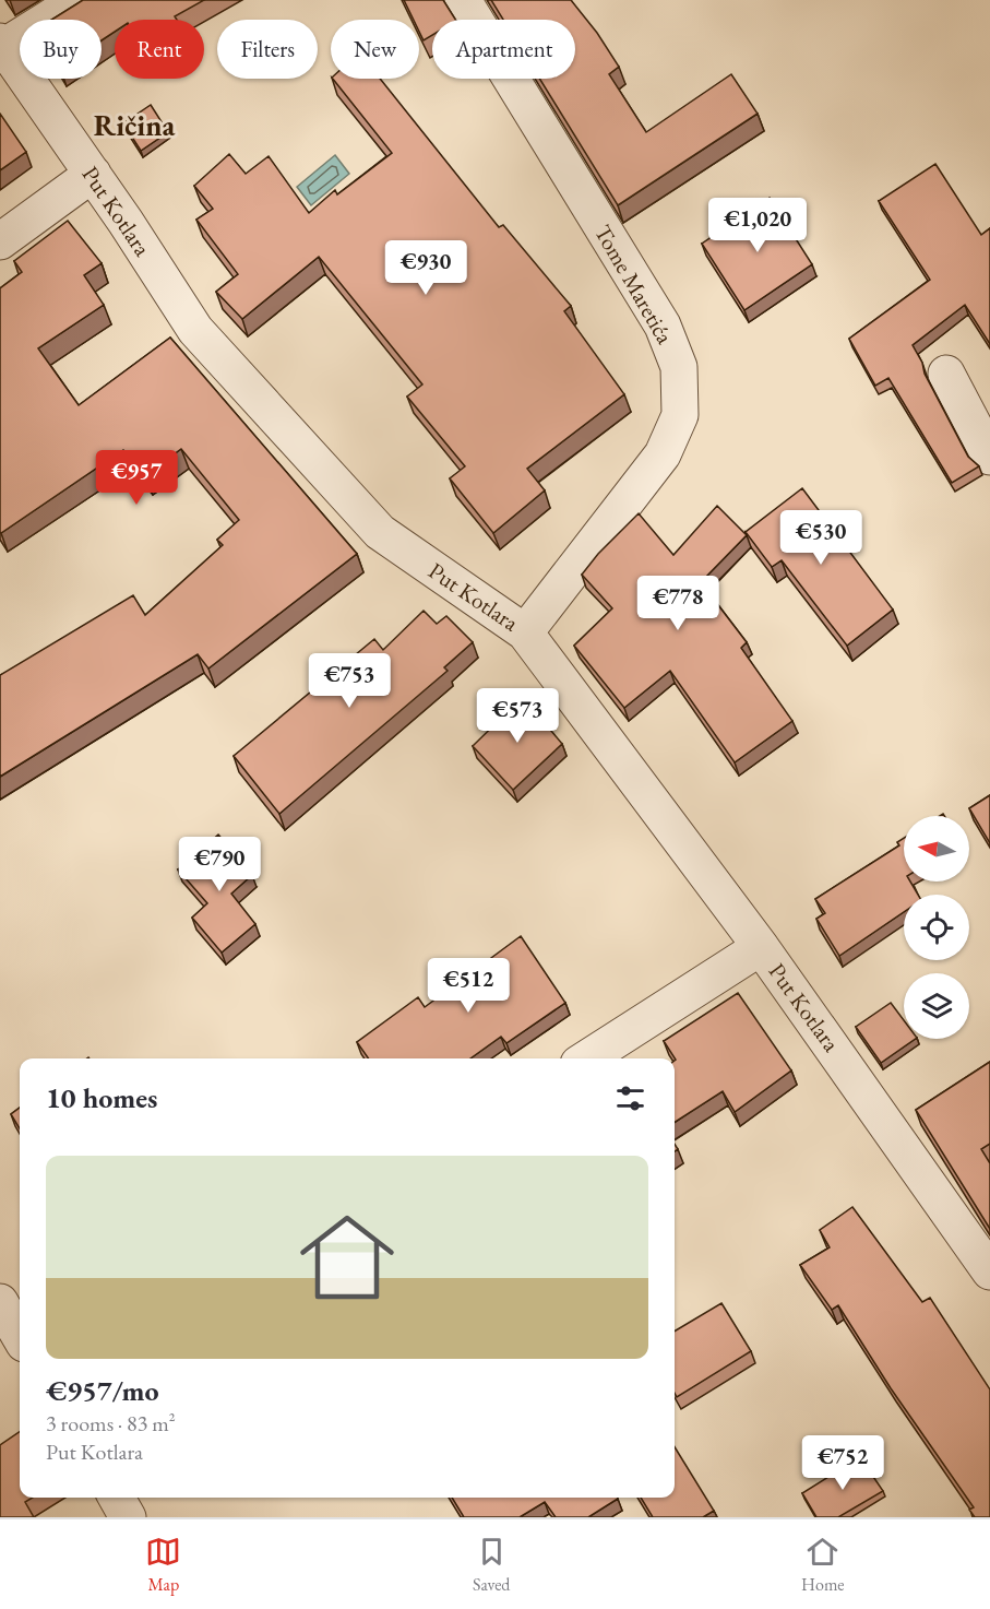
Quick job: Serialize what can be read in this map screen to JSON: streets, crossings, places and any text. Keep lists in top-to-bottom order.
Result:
{
  "streets": {
    "street": ["Put Kotlara", "Tome Maretića"]
  },
  "crossings": [
    ["Put Kotlara", "Tome Maretića"]
  ],
  "districts": ["Ričina"],
  "north": "left",
  "page": {
    "chip": [
      "Buy",
      "Rent",
      "Filters",
      "New",
      "Apartment"
    ],
    "price": [
      "€1,020",
      "€930",
      "€957",
      "€530",
      "€778",
      "€753",
      "€573",
      "€790",
      "€512",
      "€752"
    ],
    "heading": "10 homes",
    "list": [
      {
        "name": "€957/mo",
        "note": "3 rooms · 83 m² · Put Kotlara"
      }
    ],
    "tabs": ["Map", "Saved", "Home"]
  }
}
